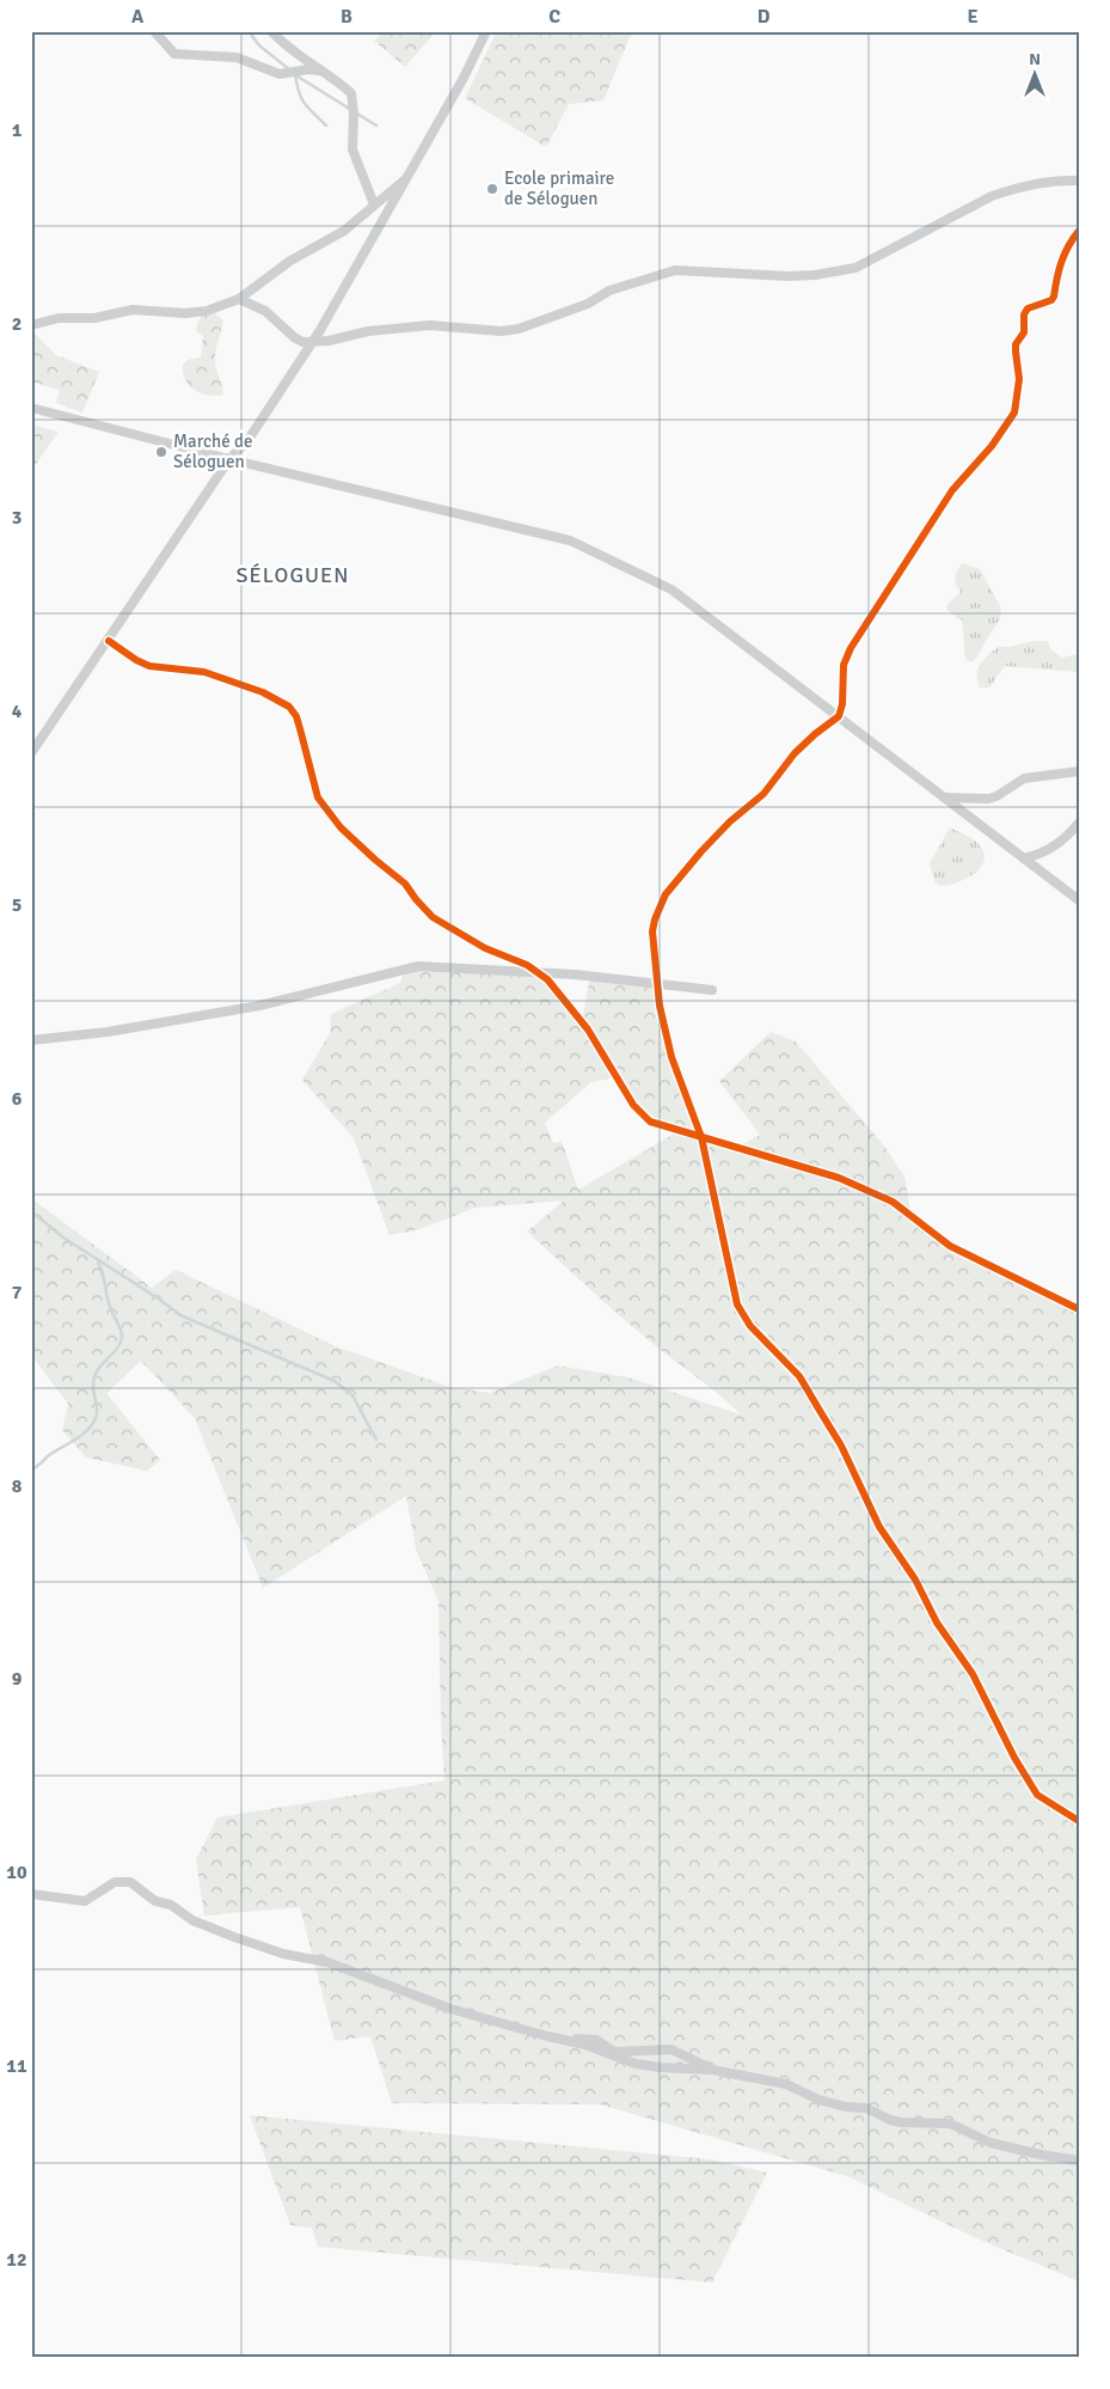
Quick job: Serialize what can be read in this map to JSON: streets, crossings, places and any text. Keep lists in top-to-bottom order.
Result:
{
  "districts": ["SÉLOGUEN"],
  "places": ["Ecole primaire de Séloguen", "Marché de Séloguen"],
  "north": "top",
  "grid": {
    "columns": [
      "A",
      "B",
      "C",
      "D",
      "E"
    ],
    "rows": [
      "1",
      "2",
      "3",
      "4",
      "5",
      "6",
      "7",
      "8",
      "9",
      "10",
      "11",
      "12"
    ]
  }
}
